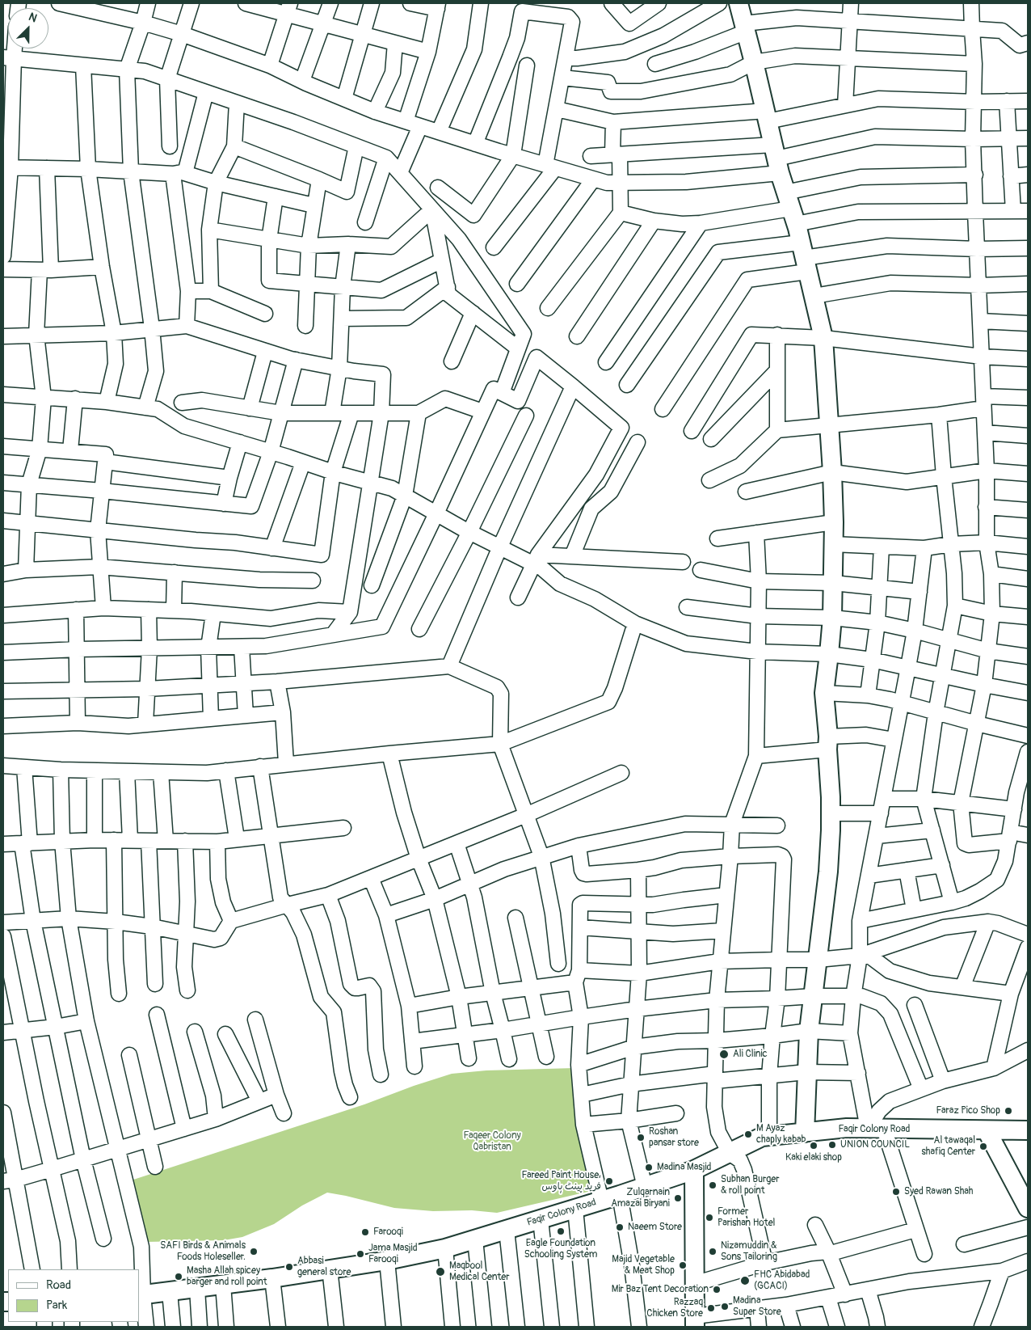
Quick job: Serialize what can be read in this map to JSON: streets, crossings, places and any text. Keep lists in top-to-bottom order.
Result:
{
  "streets": {
    "main road": ["Faqir Colony Road"]
  },
  "parks": ["Faqeer Colony Qabristan"],
  "places": [
    "Ali Clinic",
    "Faraz Pico Shop",
    "M Ayaz chaply kabab",
    "Roshan pansar store",
    "UNION COUNCIL",
    "Kaki elaki shop",
    "Al tawaqal shafiq Center",
    "Madina Masjid",
    "Fareed Paint House، فرید پینٹ ہاوس",
    "Subhan Burger & roll point",
    "Syed Rawan Shah",
    "Zulqarnain Amazai Biryani",
    "Former Parishan Hotel",
    "Naeem Store",
    "Eagle Foundation Schooling System",
    "Farooqi",
    "SAFI Birds & Animals Foods Holeseller.",
    "Nizamuddin & Sons Tailoring",
    "Jama Masjid Farooqi",
    "Majid Vegetable & Meat Shop",
    "Abbasi general store",
    "Maqbool Medical Center",
    "Masha Allah spicey barger and roll point",
    "FHC Abidabad (GCACI)",
    "Mir Baz Tent Decoration",
    "Madina Super Store",
    "Razzaq Chicken Store"
  ],
  "legend": ["Road", "Park"],
  "north": "top right"
}
